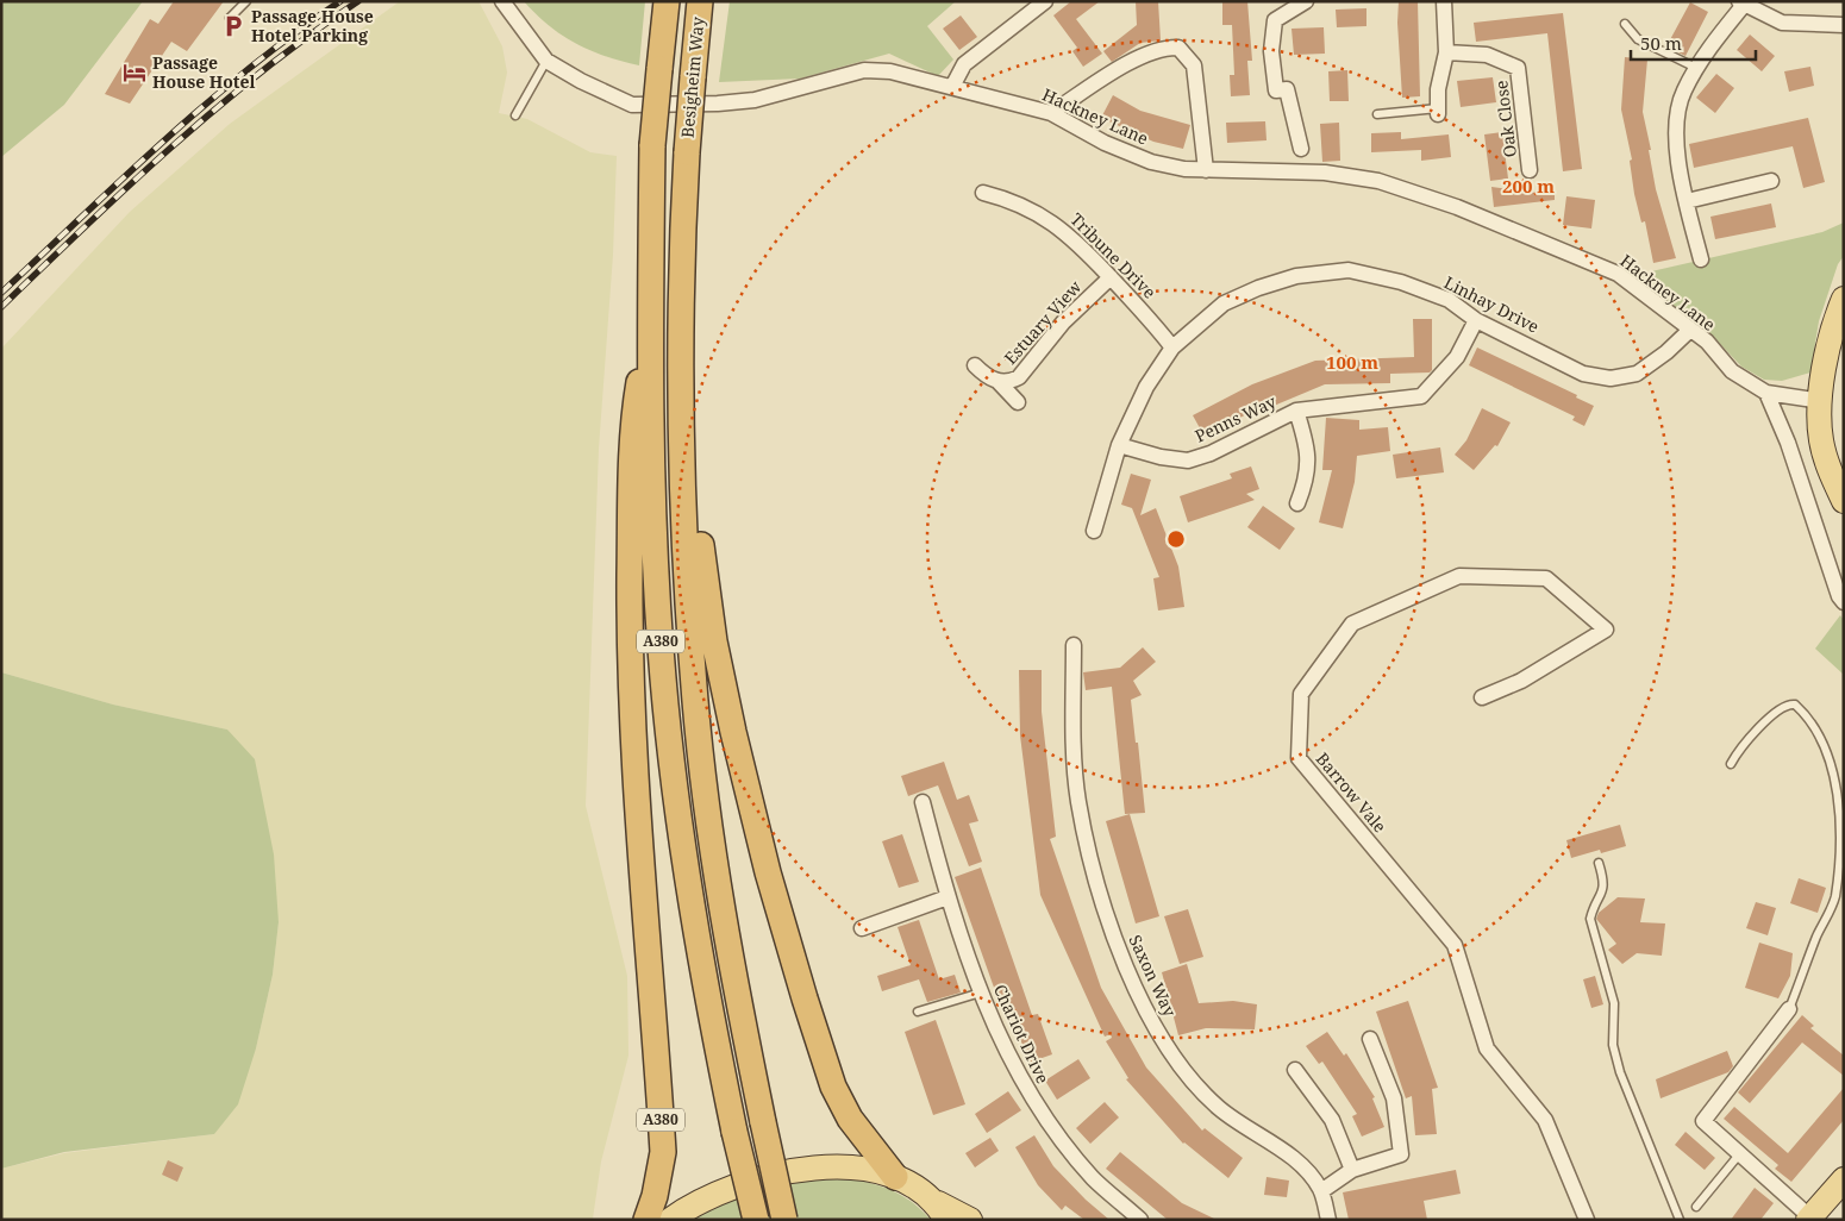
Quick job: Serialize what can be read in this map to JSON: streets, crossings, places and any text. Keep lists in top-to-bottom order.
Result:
{
  "streets": {
    "highway": ["Besigheim Way", "A380"],
    "street": [
      "Hackney Lane",
      "Oak Close",
      "Tribune Drive",
      "Linhay Drive",
      "Estuary View",
      "Penns Way",
      "Barrow Vale",
      "Saxon Way",
      "Chariot Drive"
    ]
  },
  "crossings": [
    ["Besigheim Way", "A380"],
    ["Hackney Lane", "Linhay Drive"],
    ["Tribune Drive", "Linhay Drive"],
    ["Tribune Drive", "Estuary View"],
    ["Linhay Drive", "Penns Way"]
  ],
  "places": {
    "parking": ["Passage House Hotel Parking"],
    "hotel": ["Passage House Hotel"]
  },
  "scale_bar": "50 m",
  "rings": ["200 m", "100 m"]
}
